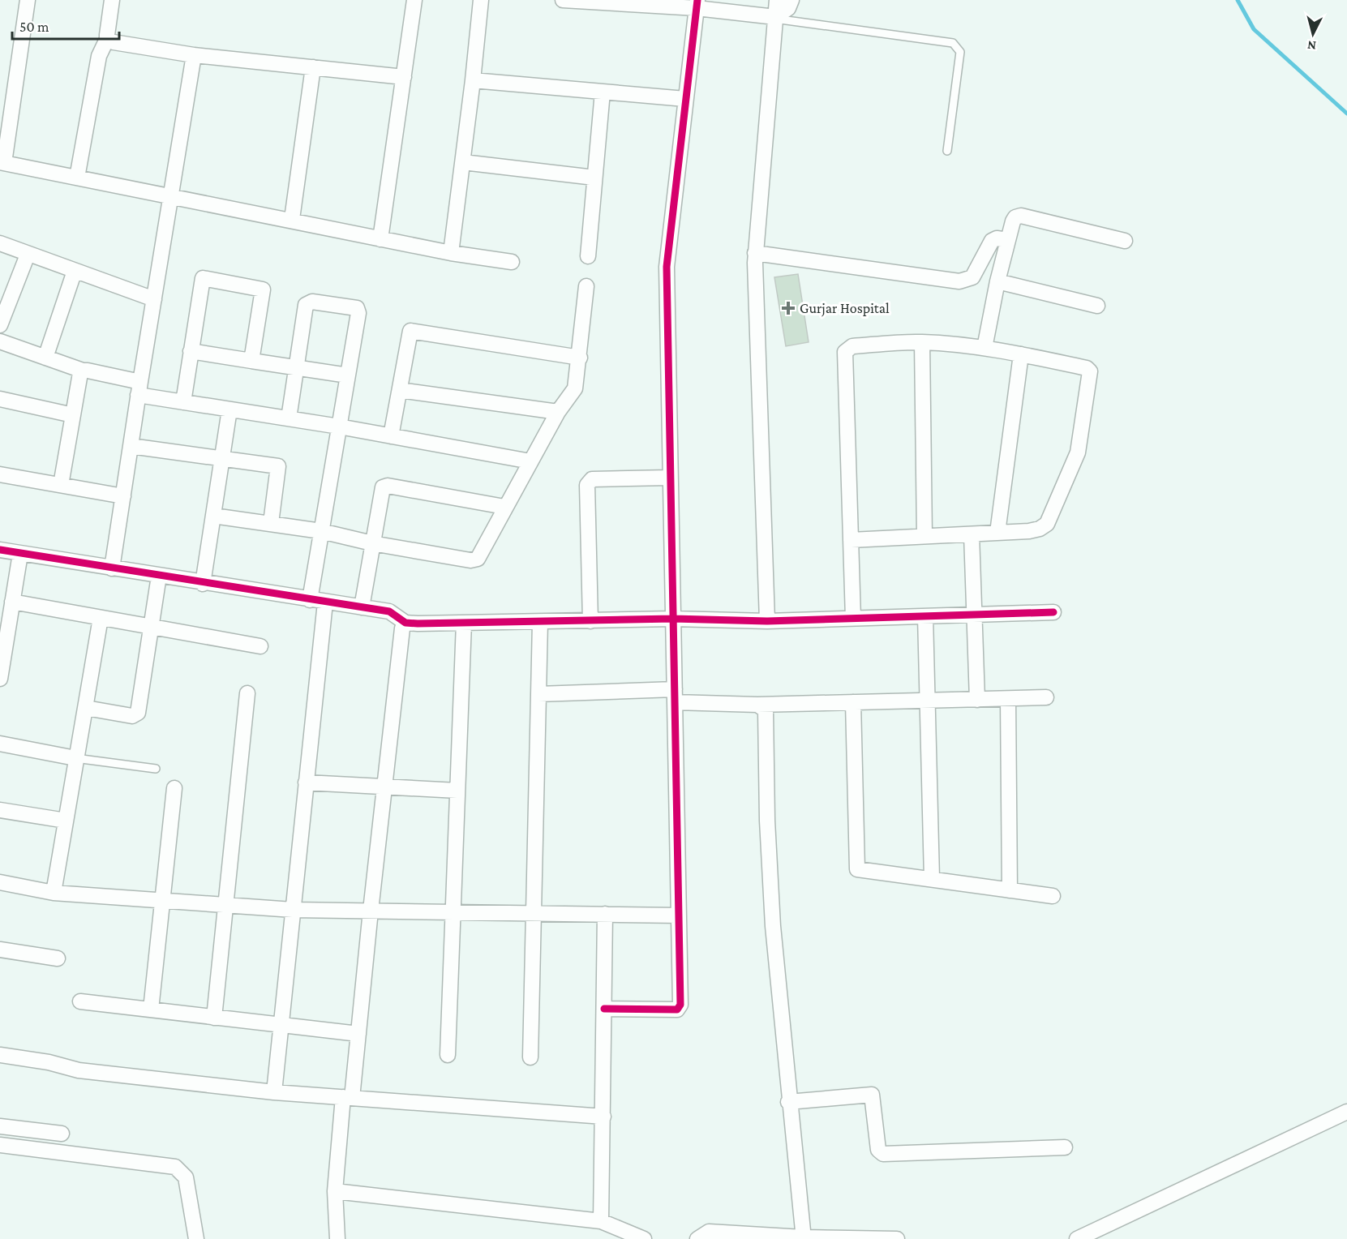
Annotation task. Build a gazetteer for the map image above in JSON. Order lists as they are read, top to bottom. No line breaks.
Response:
{"places":{"health":["Gurjar Hospital"]},"scale_bar":"50 m","north":"bottom"}
